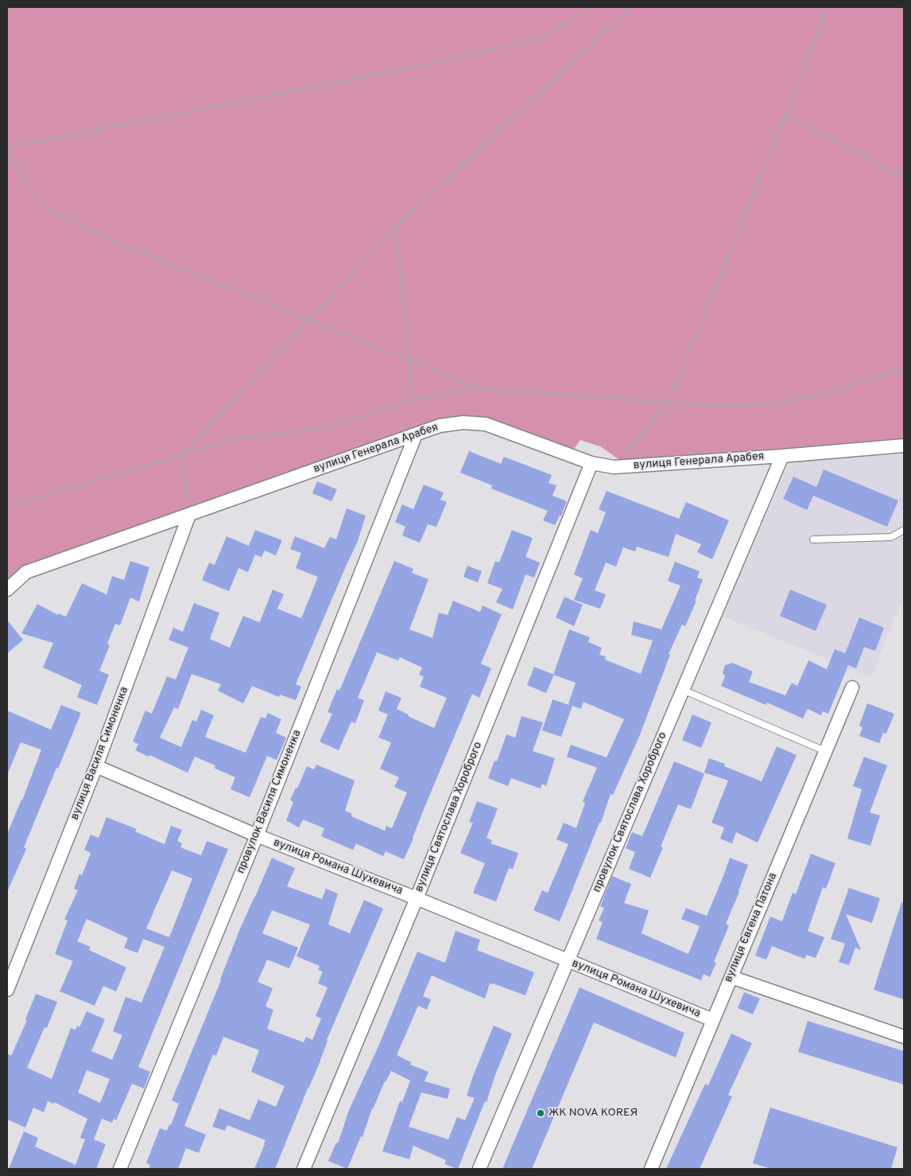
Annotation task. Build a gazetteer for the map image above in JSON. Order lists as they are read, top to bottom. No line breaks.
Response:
{"streets":{"street":["вулиця Генерала Арабея","вулиця Василя Симоненка","провулок Василя Симоненка","провулок Святослава Хороброго","вулиця Святослава Хороброго","вулиця Романа Шухевича","вулиця Євгена Патона"]},"crossings":[["вулиця Генерала Арабея","вулиця Василя Симоненка"],["вулиця Генерала Арабея","провулок Василя Симоненка"],["вулиця Генерала Арабея","провулок Святослава Хороброго"],["вулиця Генерала Арабея","вулиця Святослава Хороброго"],["вулиця Василя Симоненка","вулиця Романа Шухевича"],["провулок Василя Симоненка","вулиця Романа Шухевича"],["провулок Святослава Хороброго","вулиця Романа Шухевича"],["вулиця Святослава Хороброго","вулиця Романа Шухевича"],["вулиця Романа Шухевича","вулиця Євгена Патона"]],"places":["ЖК NOVA KOREЯ"]}
